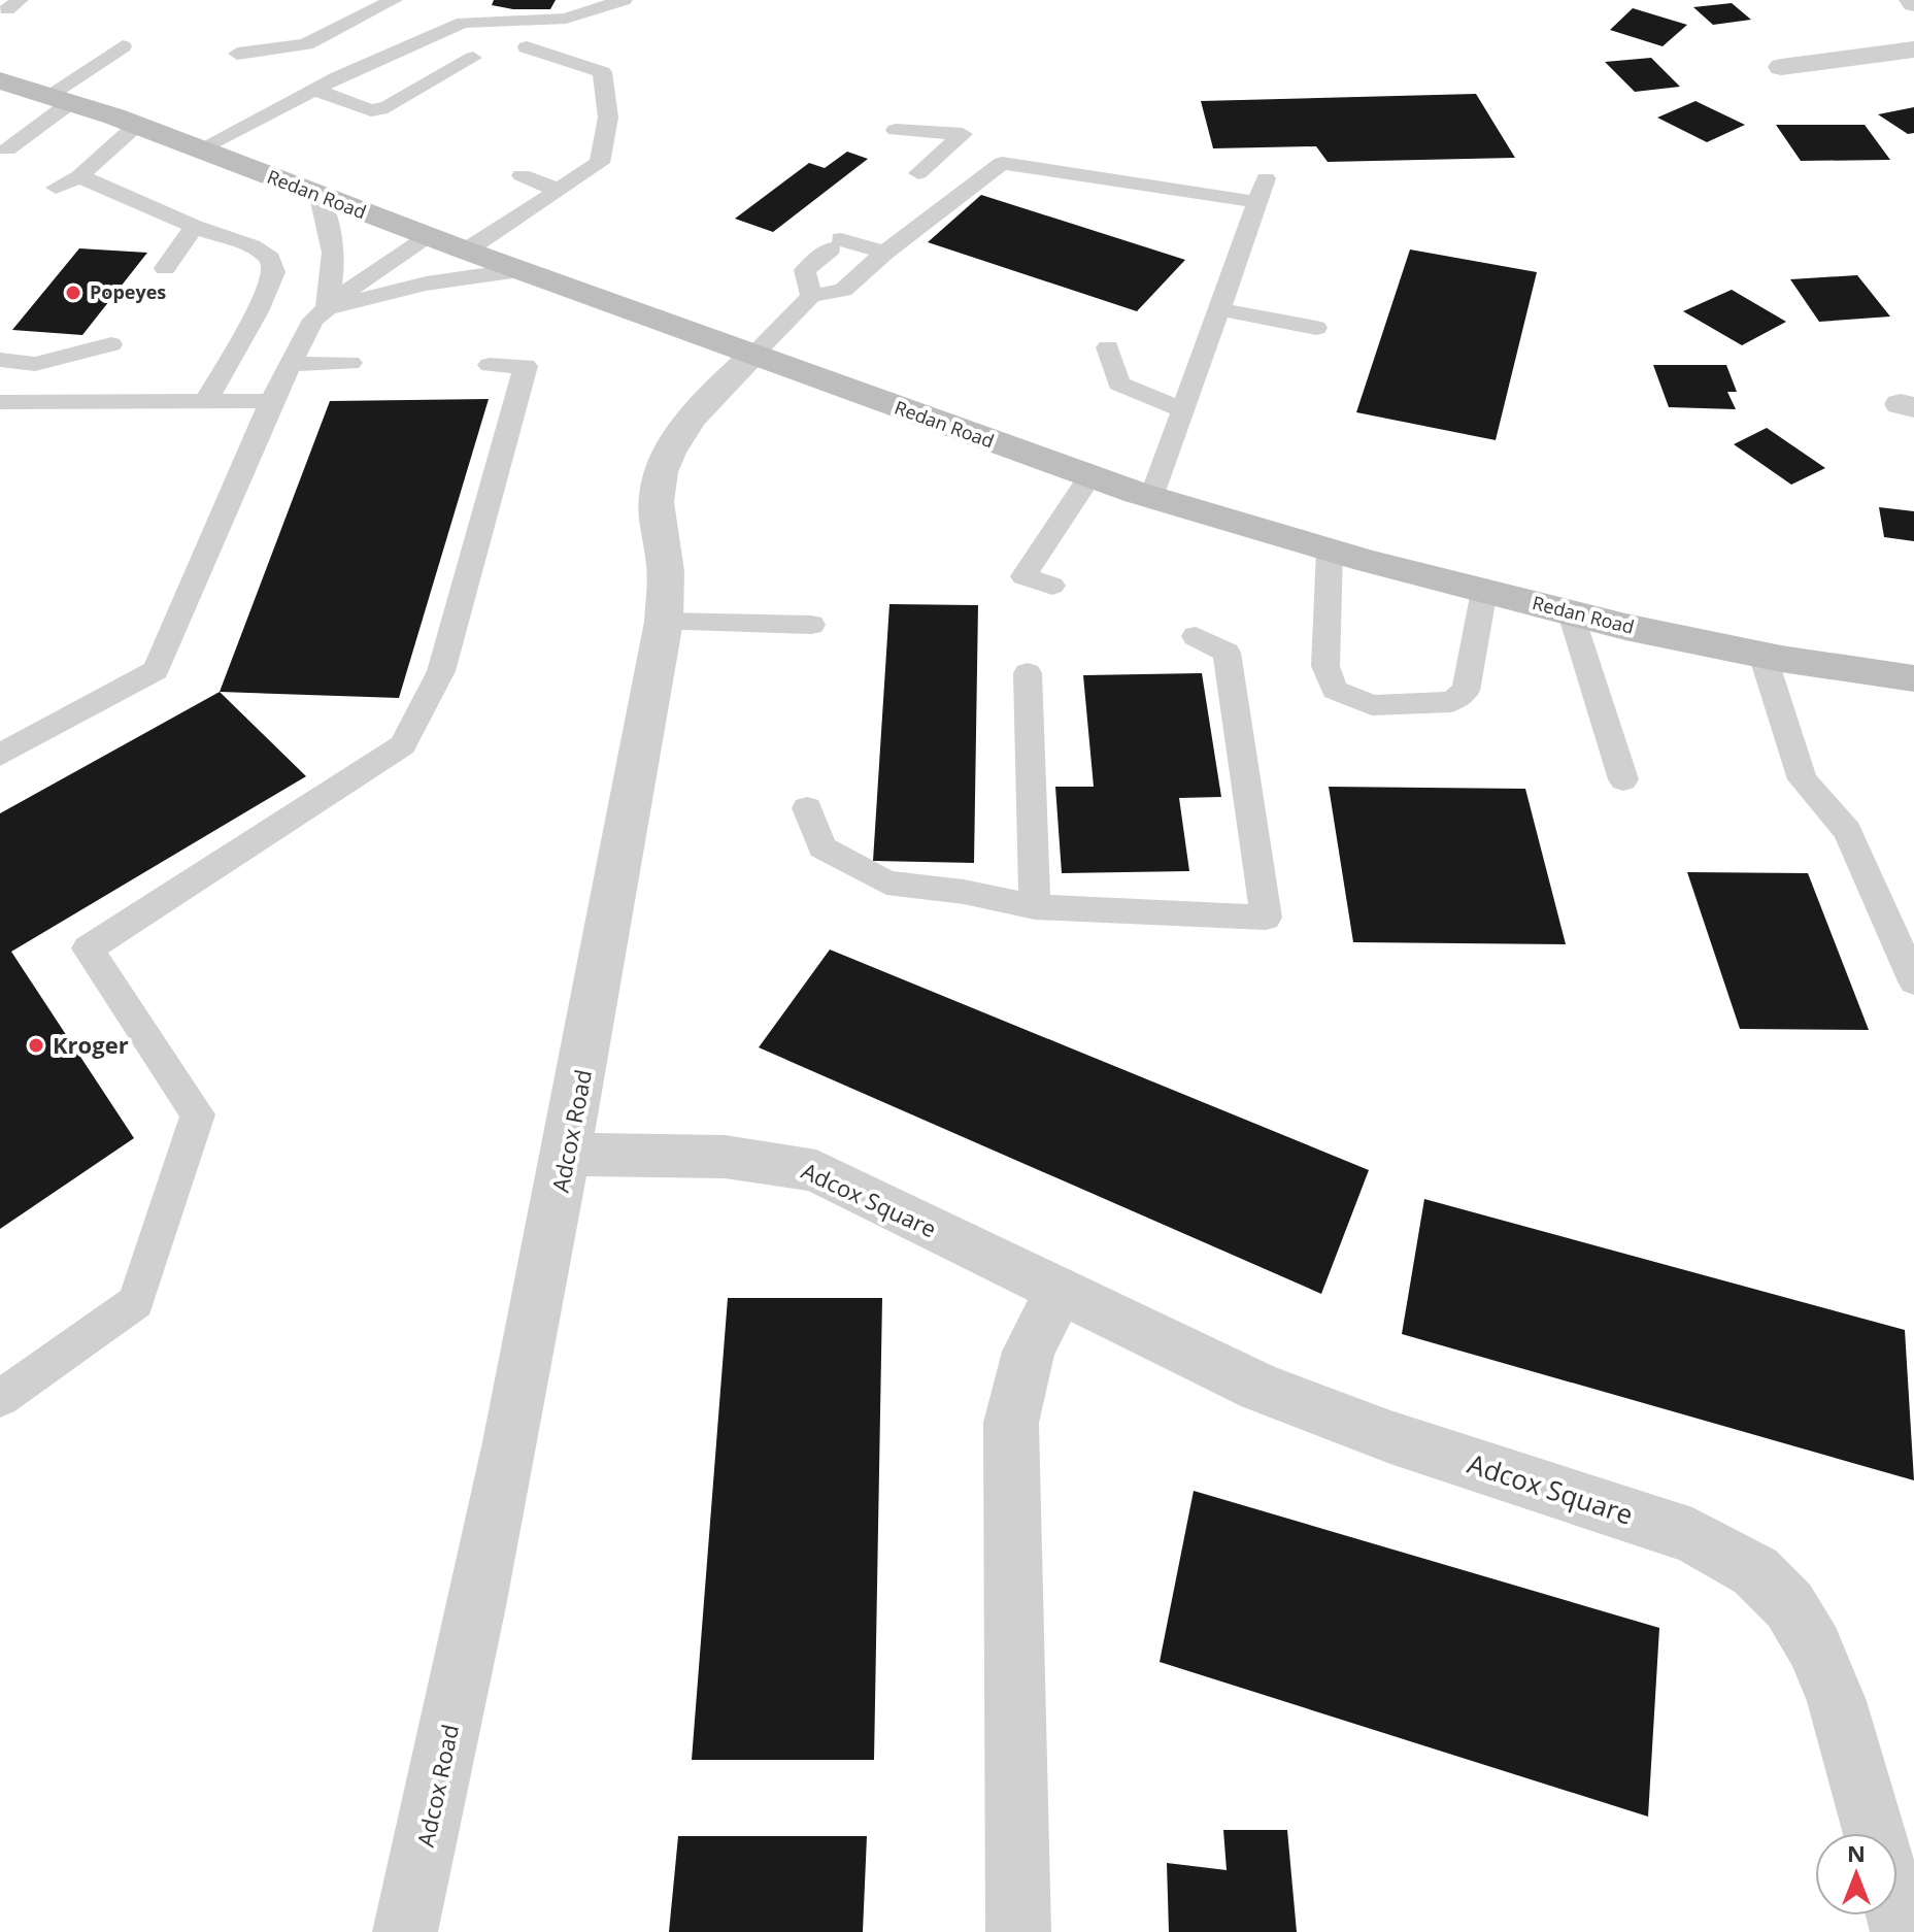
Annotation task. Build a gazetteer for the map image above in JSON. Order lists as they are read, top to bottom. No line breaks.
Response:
{"streets":{"main road":["Redan Road"],"street":["Adcox Road","Adcox Square"]},"crossings":[["Redan Road","Adcox Road"],["Adcox Road","Adcox Square"]],"places":["Popeyes","Kroger"],"north":"top"}
